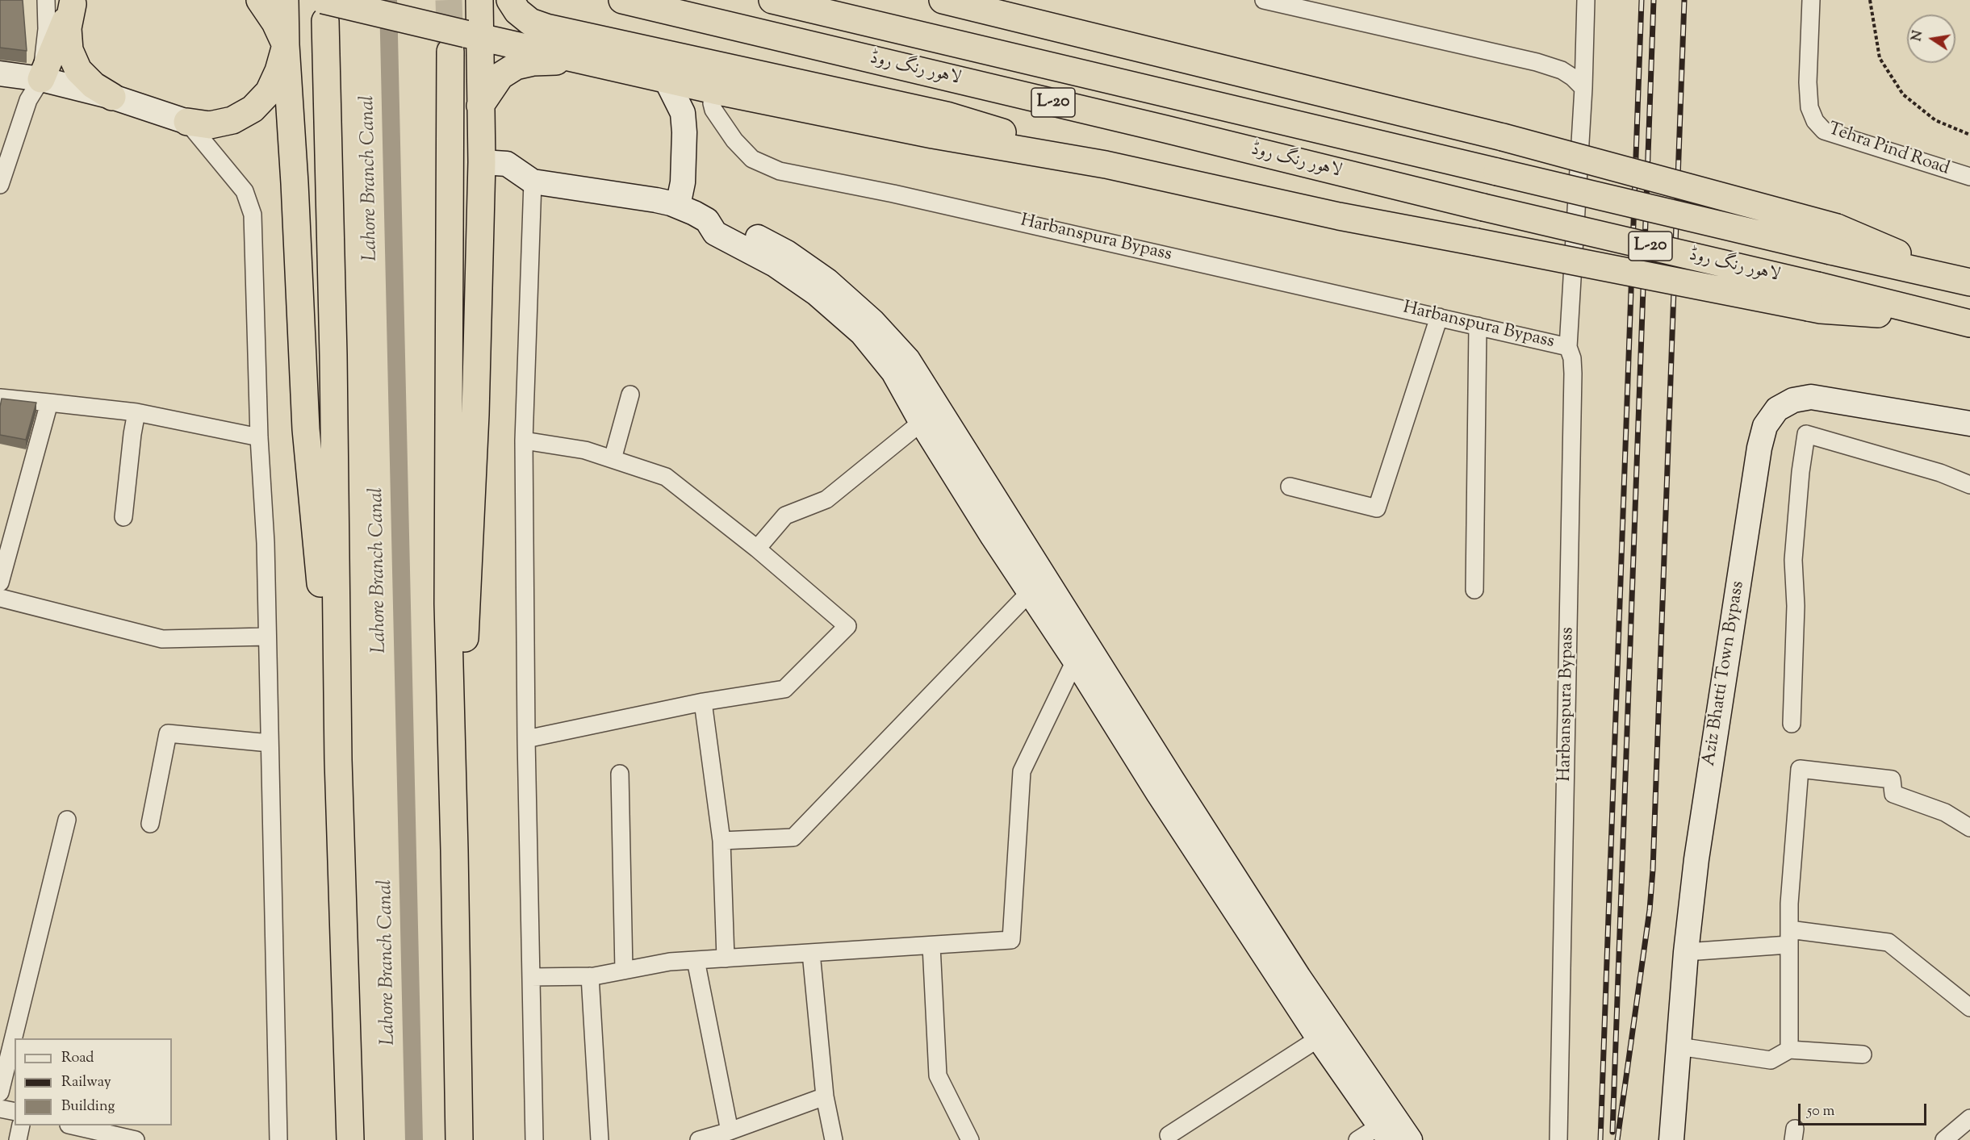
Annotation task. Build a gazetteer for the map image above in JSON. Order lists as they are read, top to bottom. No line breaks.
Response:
{"streets":{"highway":["لاہور رنگ روڈ","L-20"],"main road":["Aziz Bhatti Town Bypass"],"street":["Tehra Pind Road","Harbanspura Bypass"]},"water":["Lahore Branch Canal"],"legend":["Road","Railway","Building"],"scale_bar":"50 m","north":"left"}
